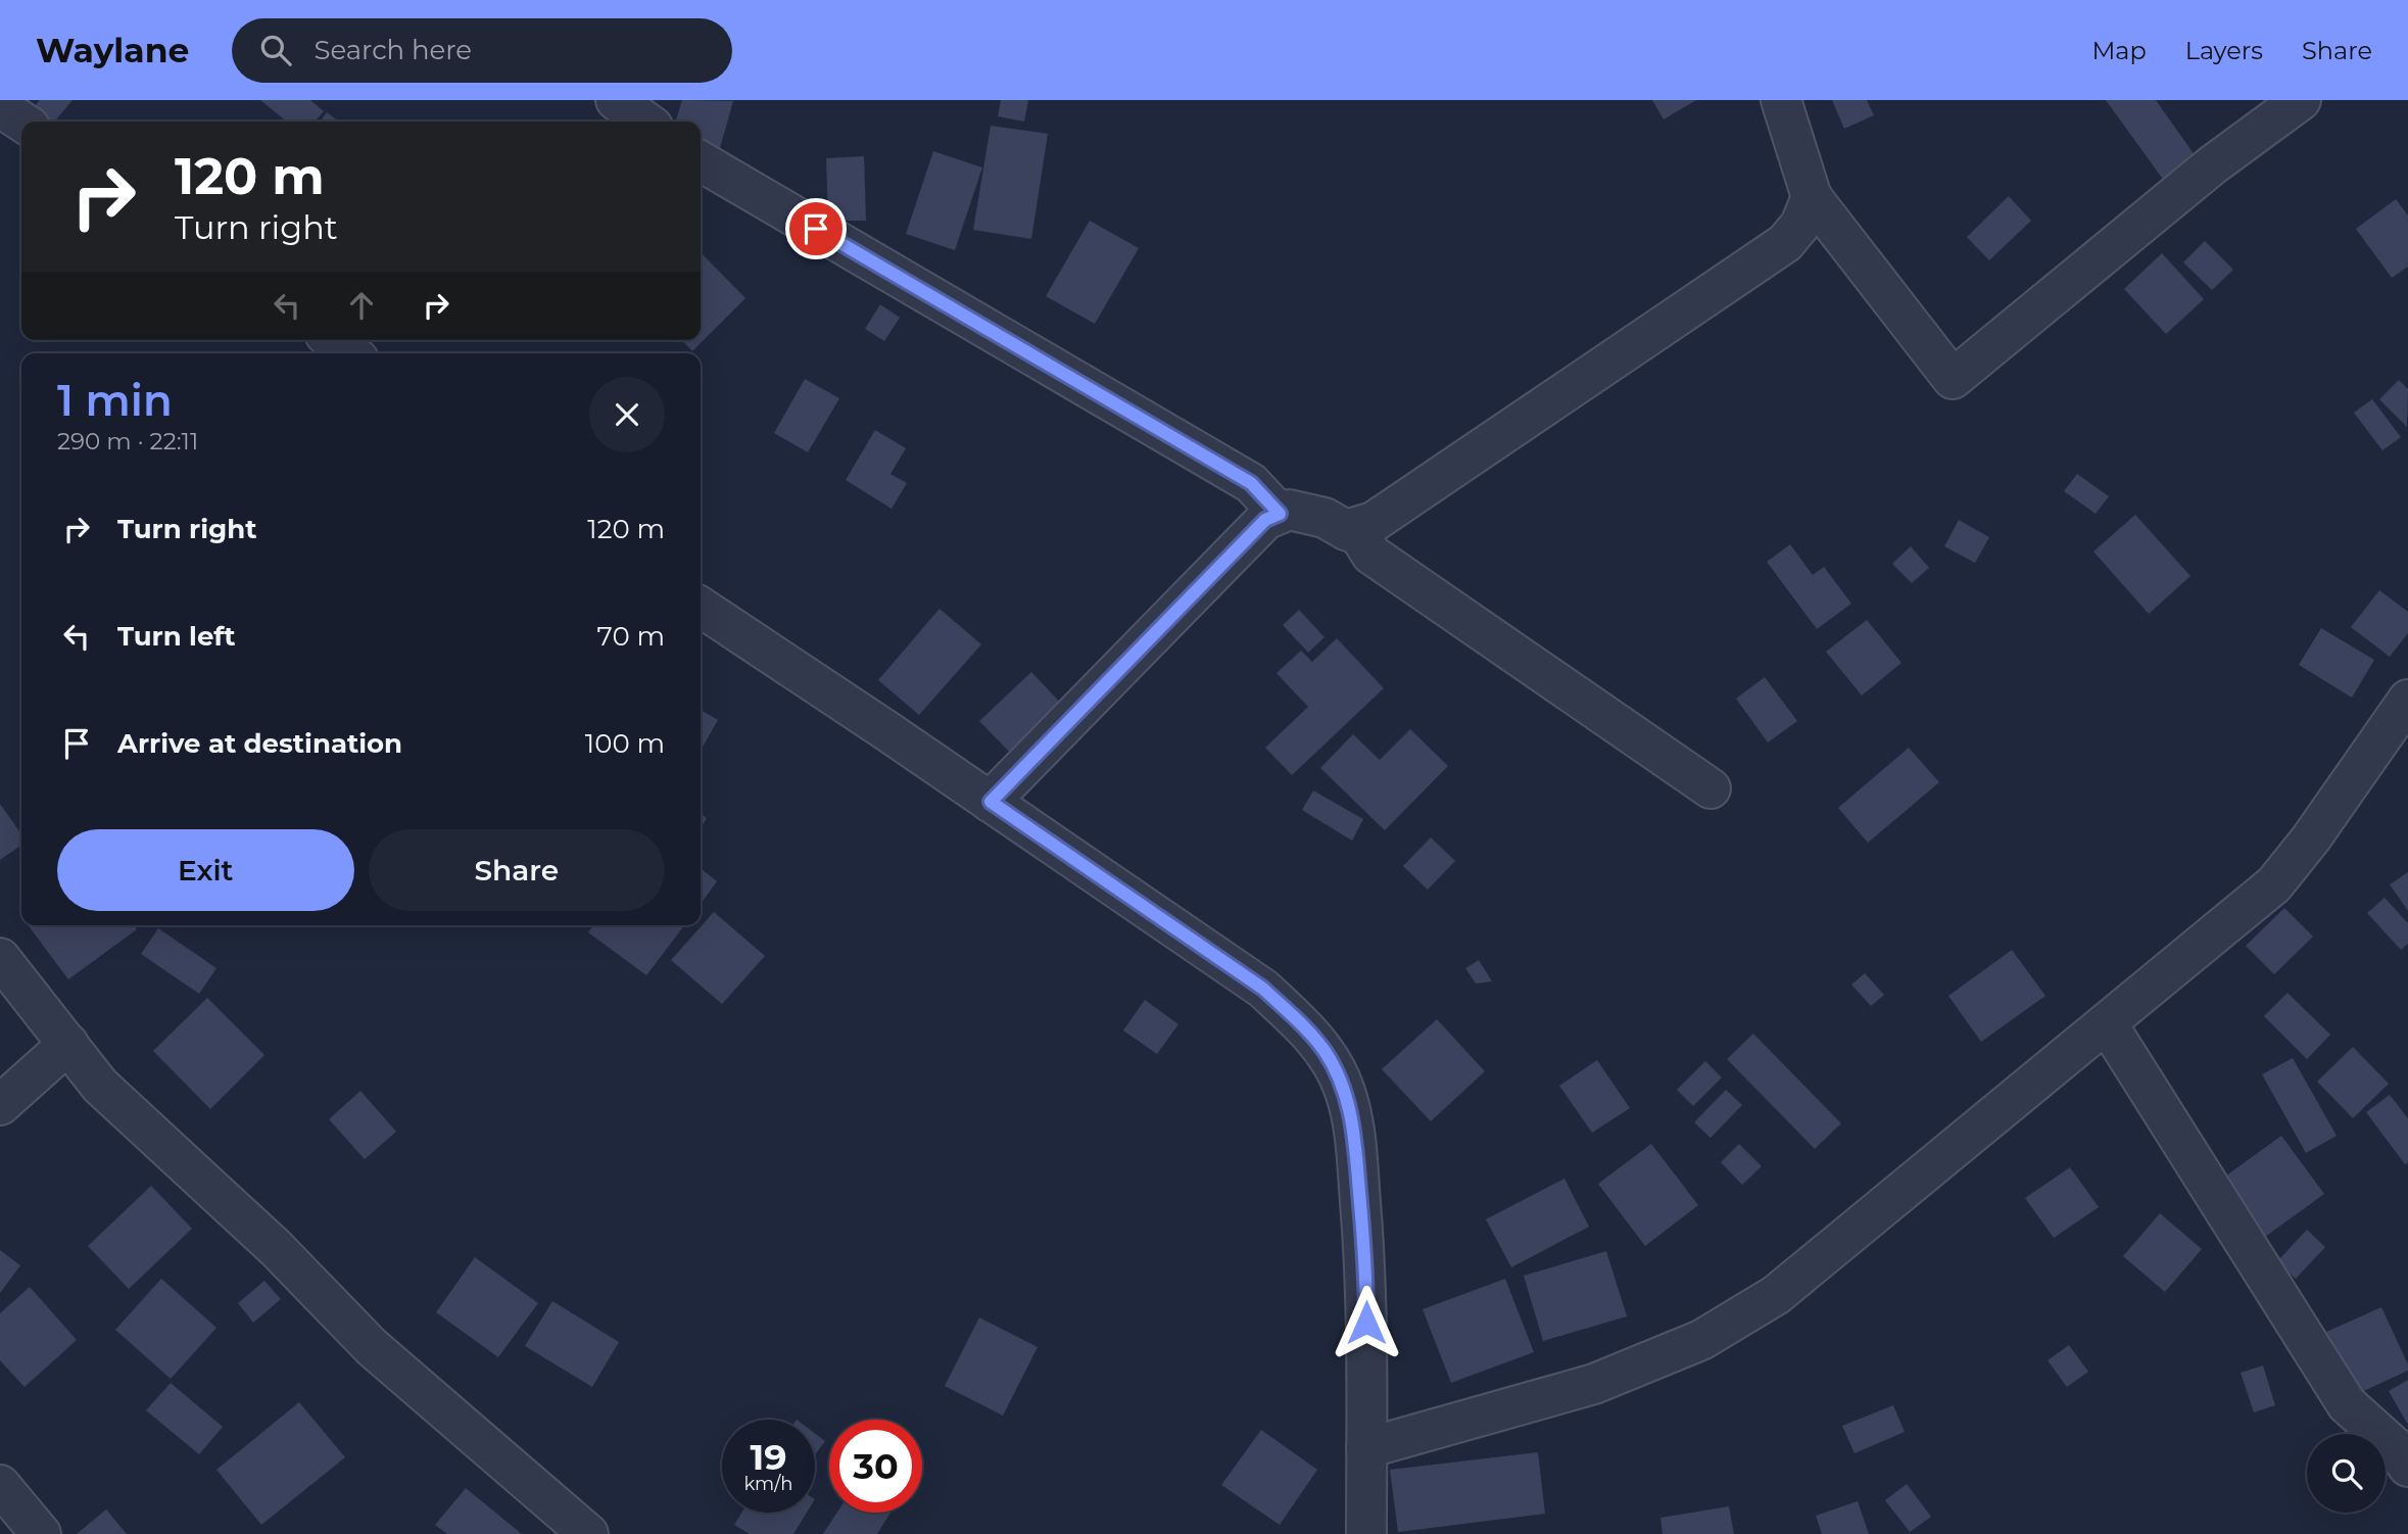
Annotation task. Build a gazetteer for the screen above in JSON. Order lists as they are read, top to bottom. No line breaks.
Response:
{"page":{"header":"Waylane","search":"Search here","nav":["Map","Layers","Share"],"turn":["120 m","Turn right"],"heading":["1 min","290 m · 22:11"],"list":[{"name":"Turn right","value":"120 m"},{"name":"Turn left","value":"70 m"},{"name":"Arrive at destination","value":"100 m"}],"buttons":["Exit","Share"],"speed":"19 km/h","limit":"30"}}
